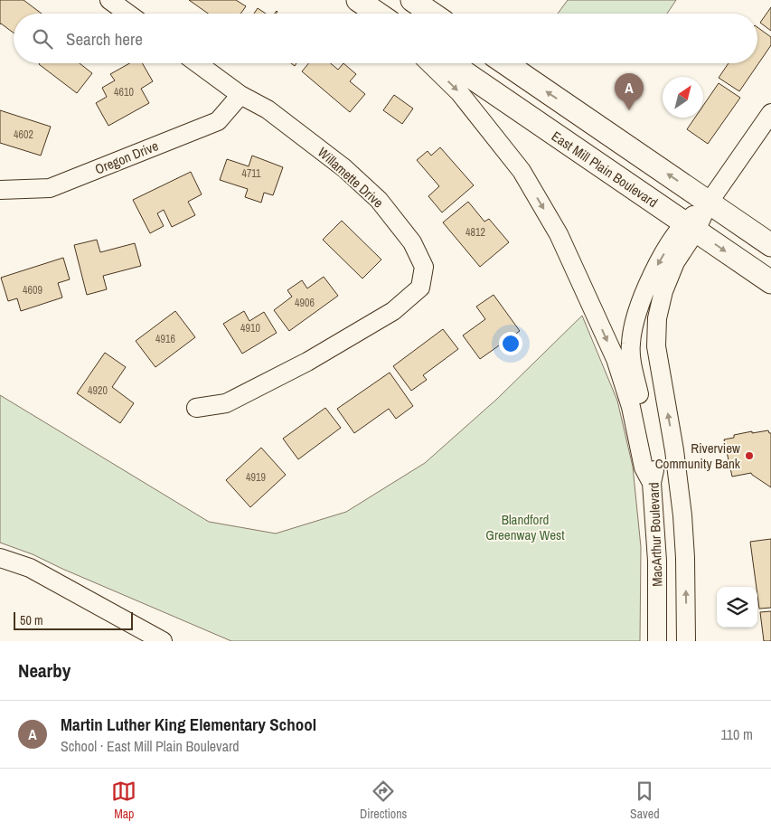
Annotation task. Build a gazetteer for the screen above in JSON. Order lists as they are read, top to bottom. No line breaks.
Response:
{"streets":{"main road":["East Mill Plain Boulevard"],"street":["Oregon Drive","Willamette Drive","MacArthur Boulevard"]},"crossings":[["Oregon Drive","Willamette Drive"],["East Mill Plain Boulevard","MacArthur Boulevard"]],"parks":["Blandford Greenway West"],"places":["Riverview Community Bank"],"house_numbers":["4610","4602","4711","4812","4609","4906","4910","4916","4920","4919"],"scale_bar":"50 m","north":"top right","page":{"search":"Search here","pins":"A","scale":"50 m","heading":"Nearby","list":[{"mark":"A","name":"Martin Luther King Elementary School","note":"School · East Mill Plain Boulevard","value":"110 m"}],"nav":["Map","Directions","Saved"]}}
